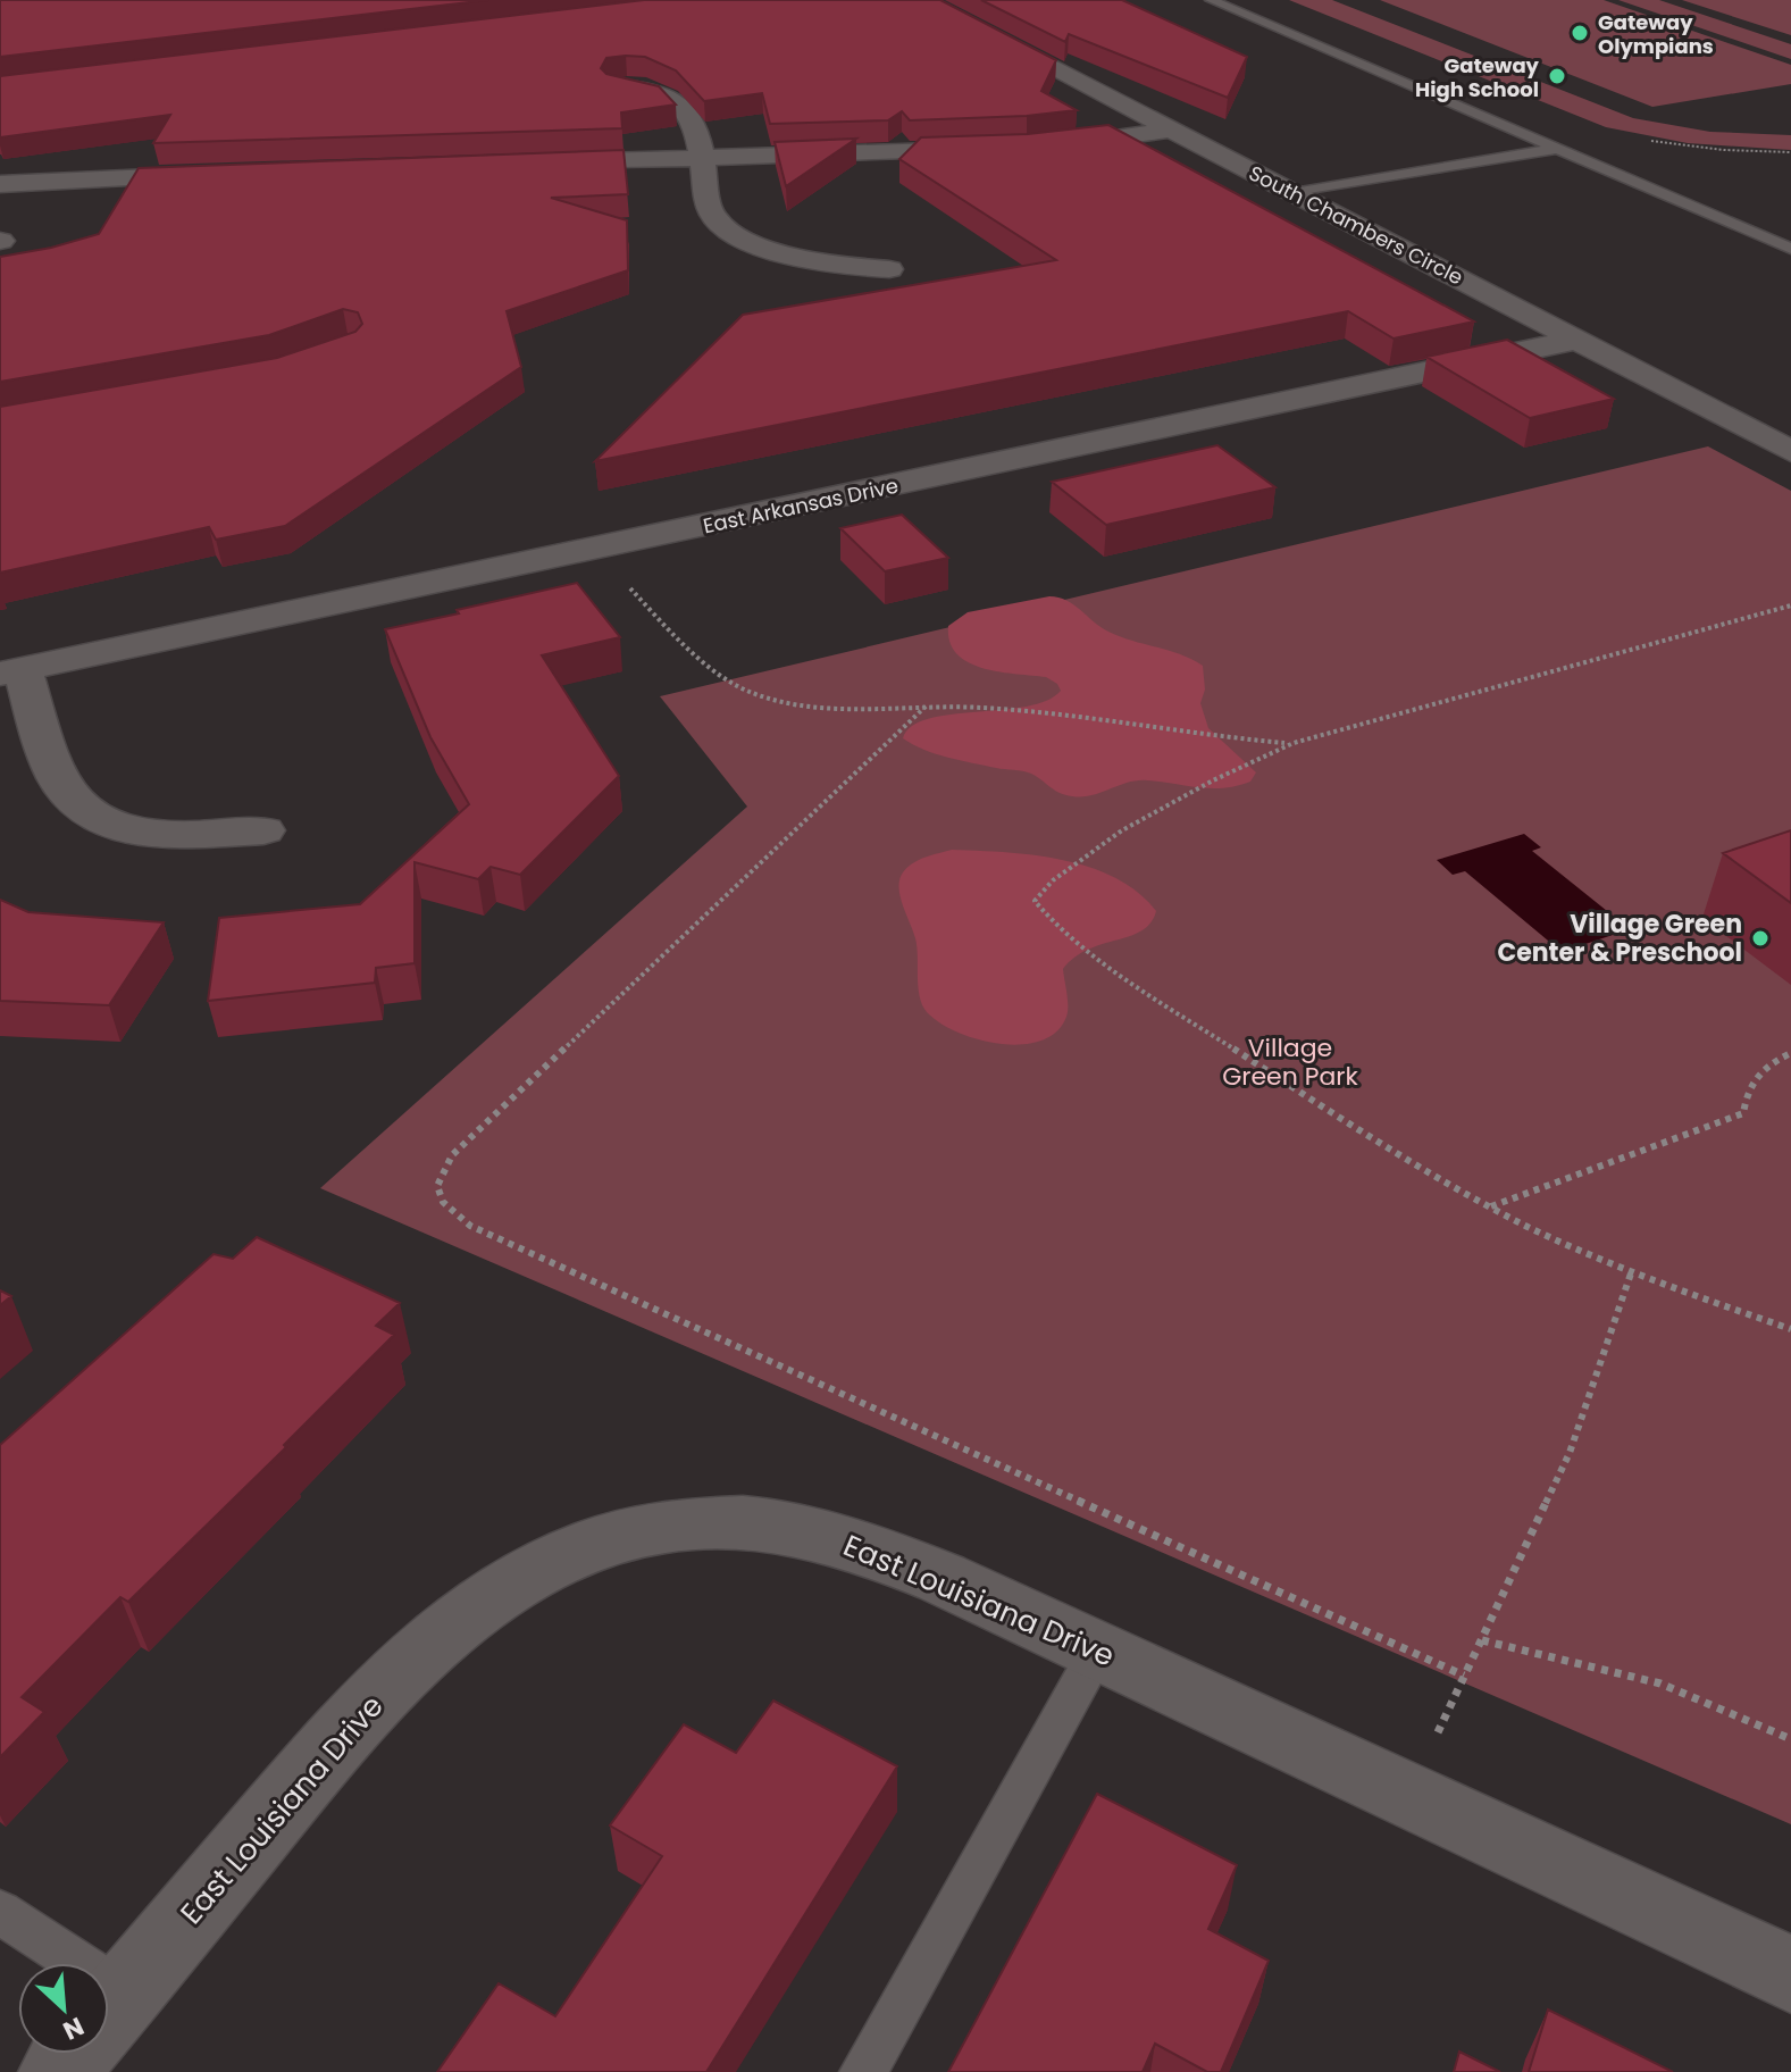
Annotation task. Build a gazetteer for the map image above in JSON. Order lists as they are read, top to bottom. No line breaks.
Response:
{"streets":{"street":["South Chambers Circle","East Arkansas Drive","East Louisiana Drive"]},"crossings":[["South Chambers Circle","East Arkansas Drive"]],"parks":["Village Green Park"],"places":["Gateway Olympians","Gateway High School","Village Green Center & Preschool"],"north":"bottom right"}
